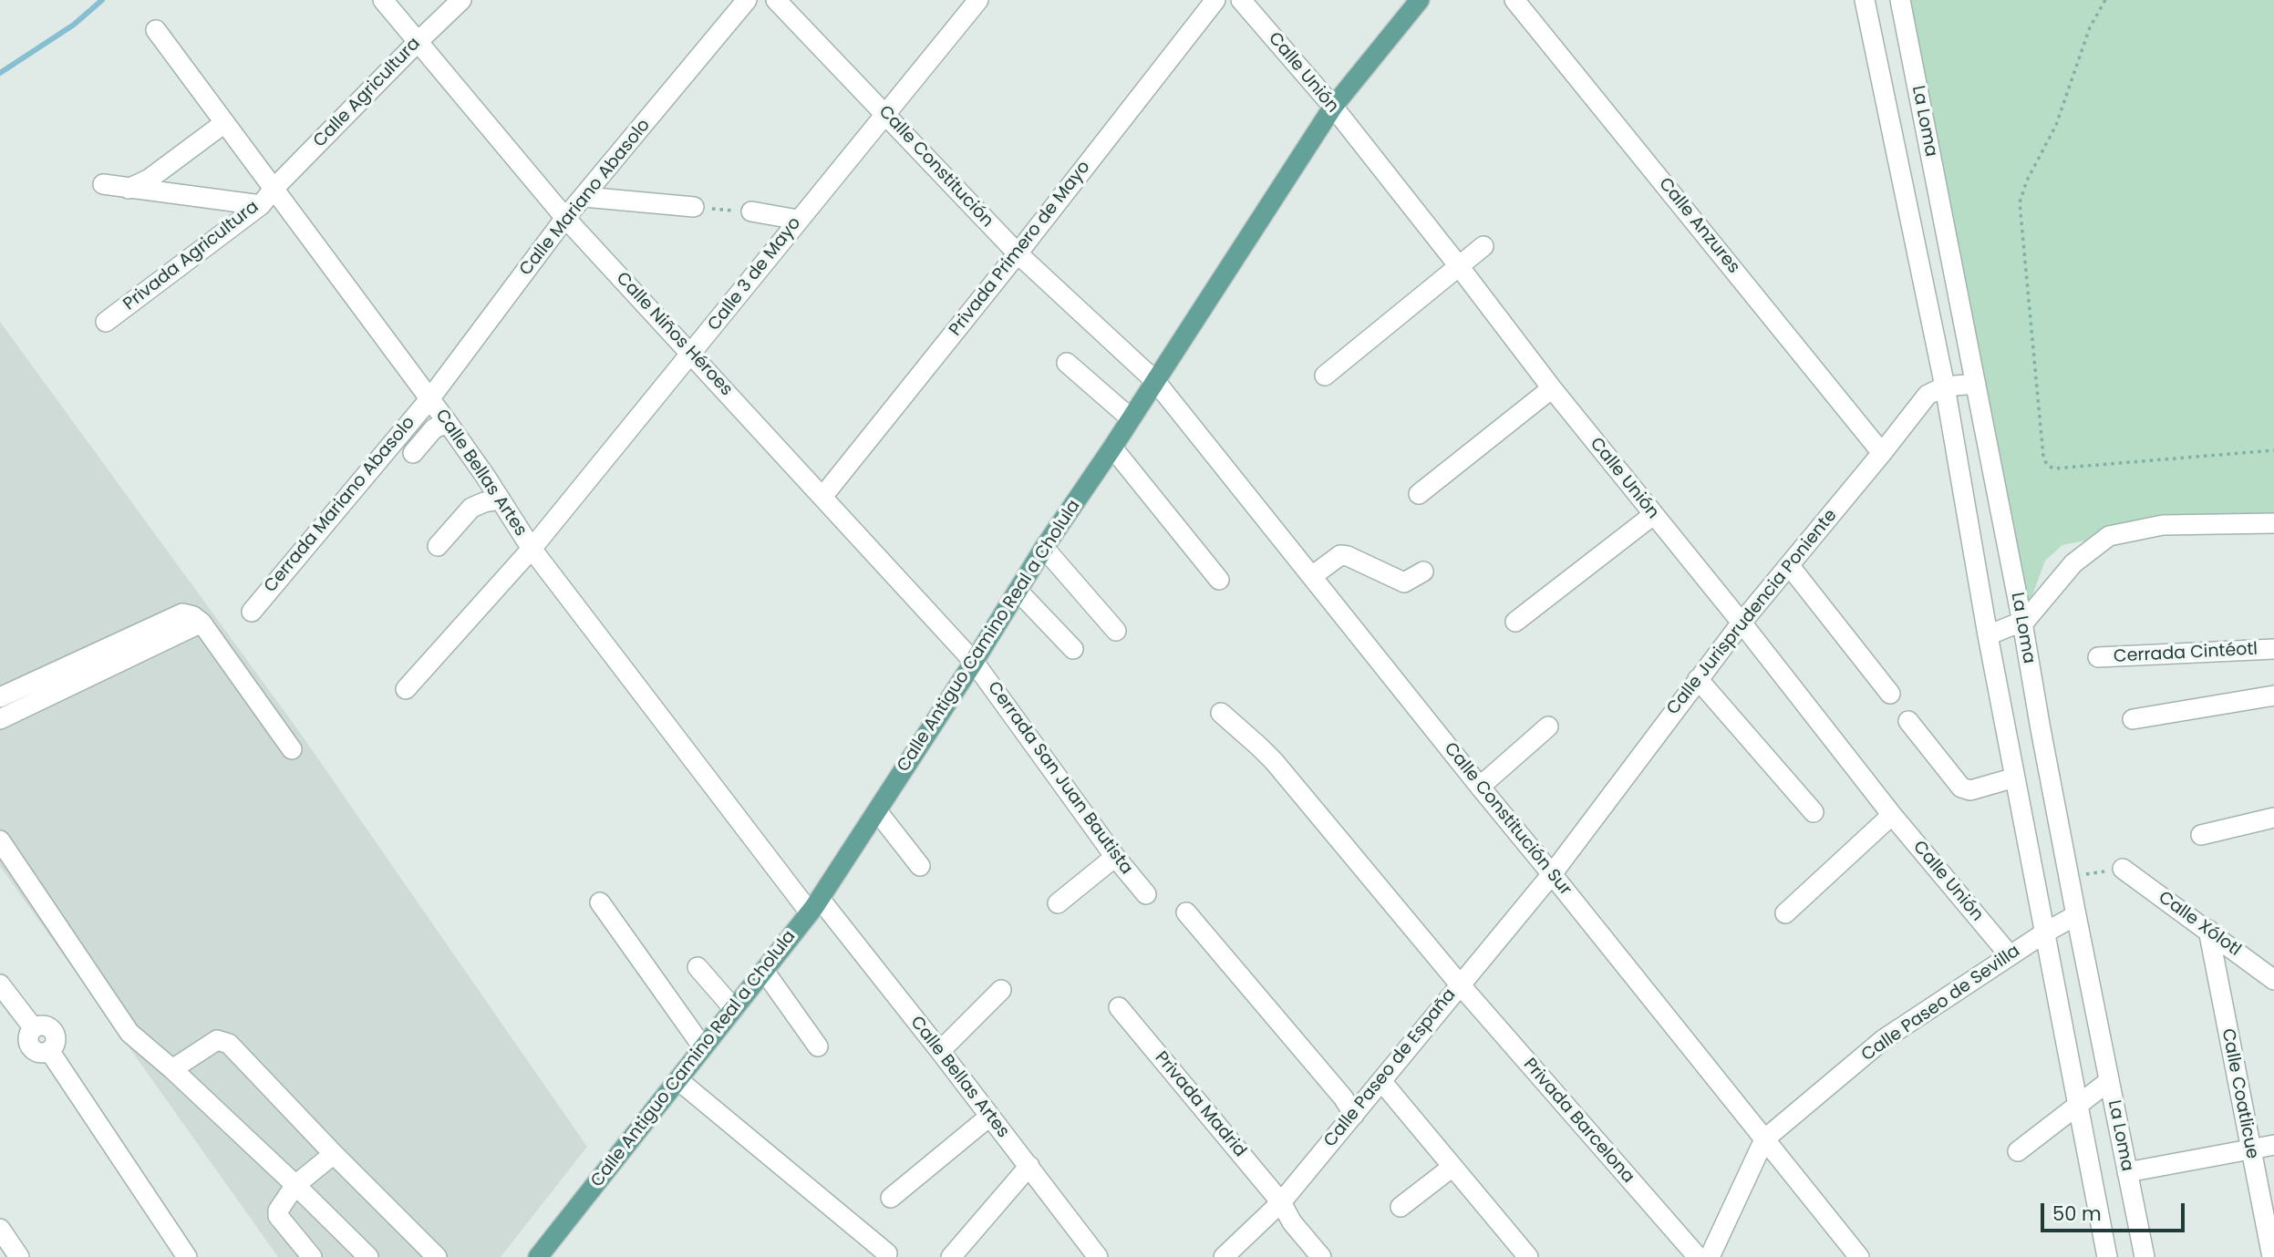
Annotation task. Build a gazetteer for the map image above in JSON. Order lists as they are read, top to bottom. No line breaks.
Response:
{"streets":{"main road":["Calle Antiguo Camino Real a Cholula"],"street":["Calle Unión","Calle Agricultura","La Loma","Calle Constitución","Calle Mariano Abasolo","Calle Anzures","Privada Primero de Mayo","Privada Agricultura","Calle 3 de Mayo","Calle Niños Héroes","Calle Bellas Artes","Cerrada Mariano Abasolo","Calle Jurisprudencia Poniente","Cerrada Cintéotl","Cerrada San Juan Bautista","Calle Constitución Sur","Calle Xólotl","Calle Paseo de Sevilla","Calle Paseo de España","Calle Coatlicue","Privada Madrid","Privada Barcelona"]},"crossings":[["Calle Unión","Calle Jurisprudencia Poniente"],["Calle Unión","Calle Antiguo Camino Real a Cholula"],["Calle Unión","Calle Paseo de Sevilla"],["Calle Agricultura","Privada Agricultura"],["Calle Agricultura","Calle Niños Héroes"],["Calle Agricultura","Calle Bellas Artes"],["La Loma","Calle Paseo de Sevilla"],["Calle Constitución","Privada Primero de Mayo"],["Calle Constitución","Calle 3 de Mayo"],["Calle Constitución","Calle Antiguo Camino Real a Cholula"],["Calle Constitución","Calle Constitución Sur"],["Calle Mariano Abasolo","Calle Niños Héroes"],["Calle Mariano Abasolo","Calle Bellas Artes"],["Calle Mariano Abasolo","Cerrada Mariano Abasolo"],["Calle Anzures","Calle Jurisprudencia Poniente"],["Privada Primero de Mayo","Calle Niños Héroes"],["Privada Agricultura","Calle Bellas Artes"],["Calle 3 de Mayo","Calle Niños Héroes"],["Calle 3 de Mayo","Calle Bellas Artes"],["Calle Niños Héroes","Calle Antiguo Camino Real a Cholula"],["Calle Niños Héroes","Cerrada San Juan Bautista"],["Calle Bellas Artes","Cerrada Mariano Abasolo"],["Calle Bellas Artes","Calle Antiguo Camino Real a Cholula"],["Calle Jurisprudencia Poniente","Calle Constitución Sur"],["Calle Jurisprudencia Poniente","Calle Paseo de España"],["Calle Antiguo Camino Real a Cholula","Cerrada San Juan Bautista"],["Calle Antiguo Camino Real a Cholula","Calle Constitución Sur"],["Calle Constitución Sur","Calle Paseo de Sevilla"],["Calle Constitución Sur","Calle Paseo de España"],["Calle Xólotl","Calle Coatlicue"],["Calle Paseo de España","Privada Madrid"],["Calle Paseo de España","Privada Barcelona"]],"scale_bar":"50 m"}
